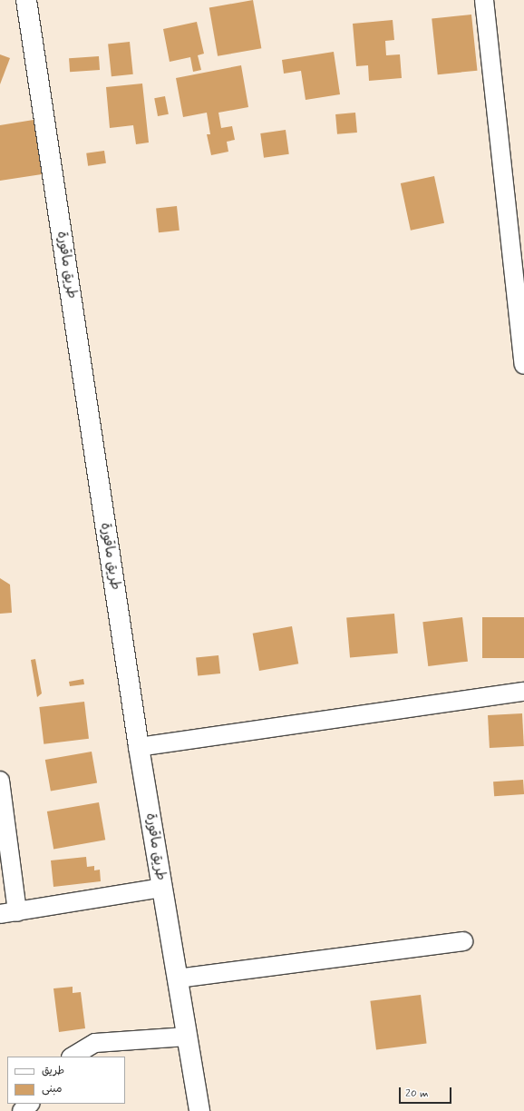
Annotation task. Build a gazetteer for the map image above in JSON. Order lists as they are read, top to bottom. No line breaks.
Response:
{"streets":{"street":["طريق ماقورة"]},"legend":["طريق","مبنى"],"scale_bar":"20 m"}
